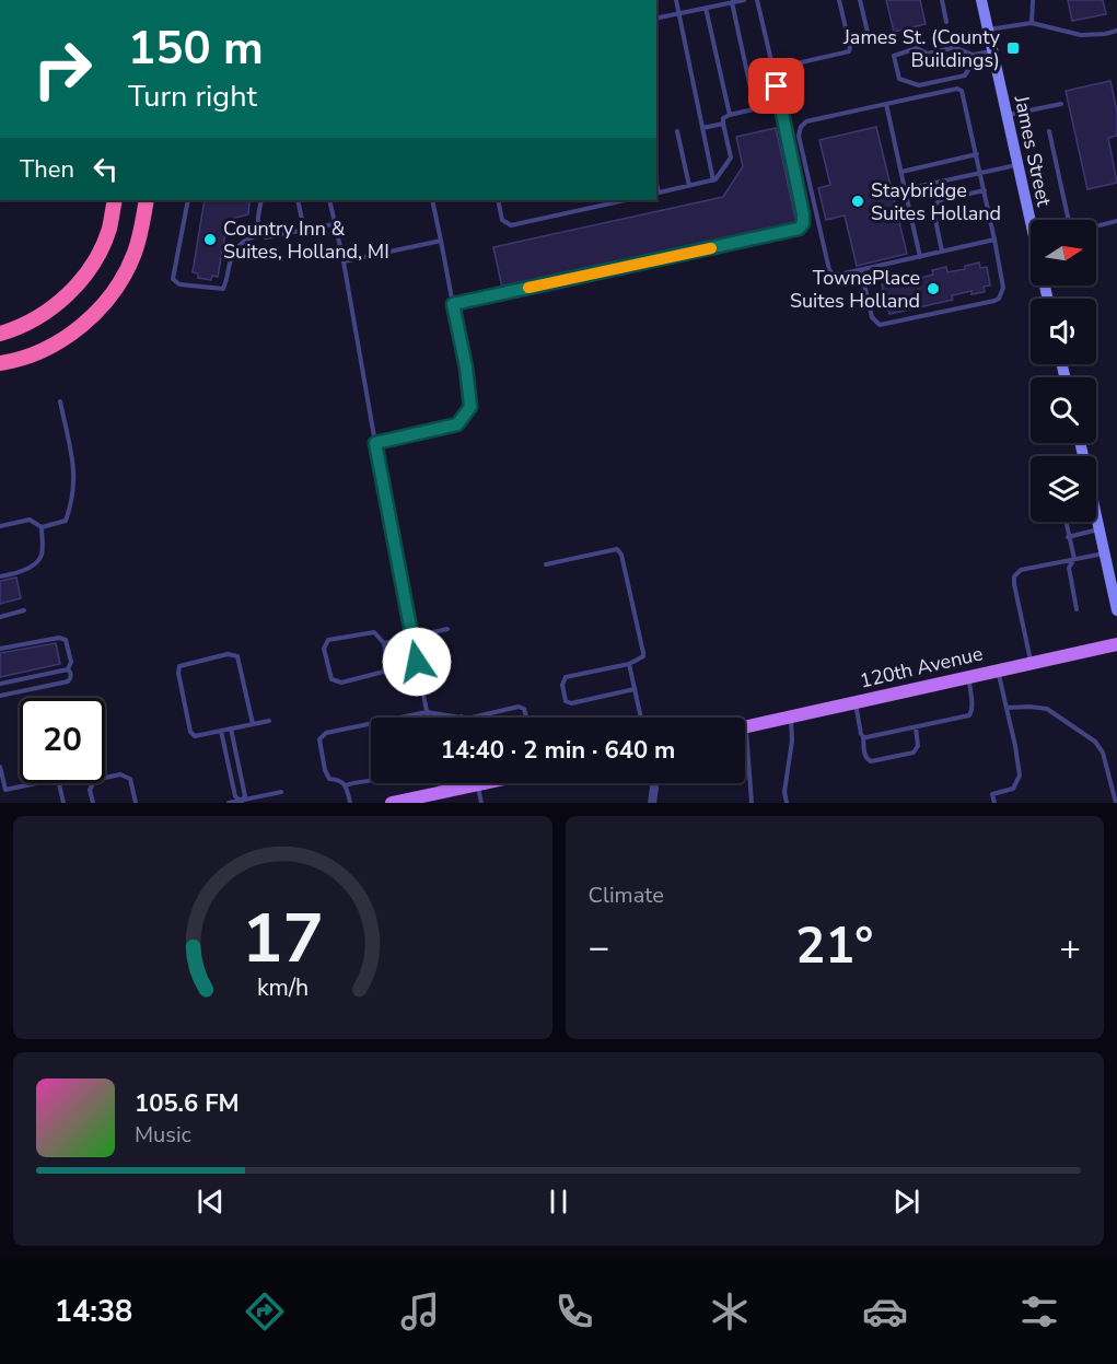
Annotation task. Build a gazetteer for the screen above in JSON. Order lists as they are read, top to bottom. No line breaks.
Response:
{"streets":{"main road":["120th Avenue"],"street":["James Street"]},"places":{"transit":["James St. (County Buildings)"],"other":["Staybridge Suites Holland","Country Inn & Suites, Holland, MI","TownePlace Suites Holland"]},"north":"right","page":{"turn":["150 m","Turn right"],"then":"Then","limit":"20","trip":"14:40 · 2 min · 640 m","tile":"Climate","heat":["−","21°","+"],"song":["105.6 FM","Music"],"tabs":"14:38","gauge":["17","km/h"]}}
